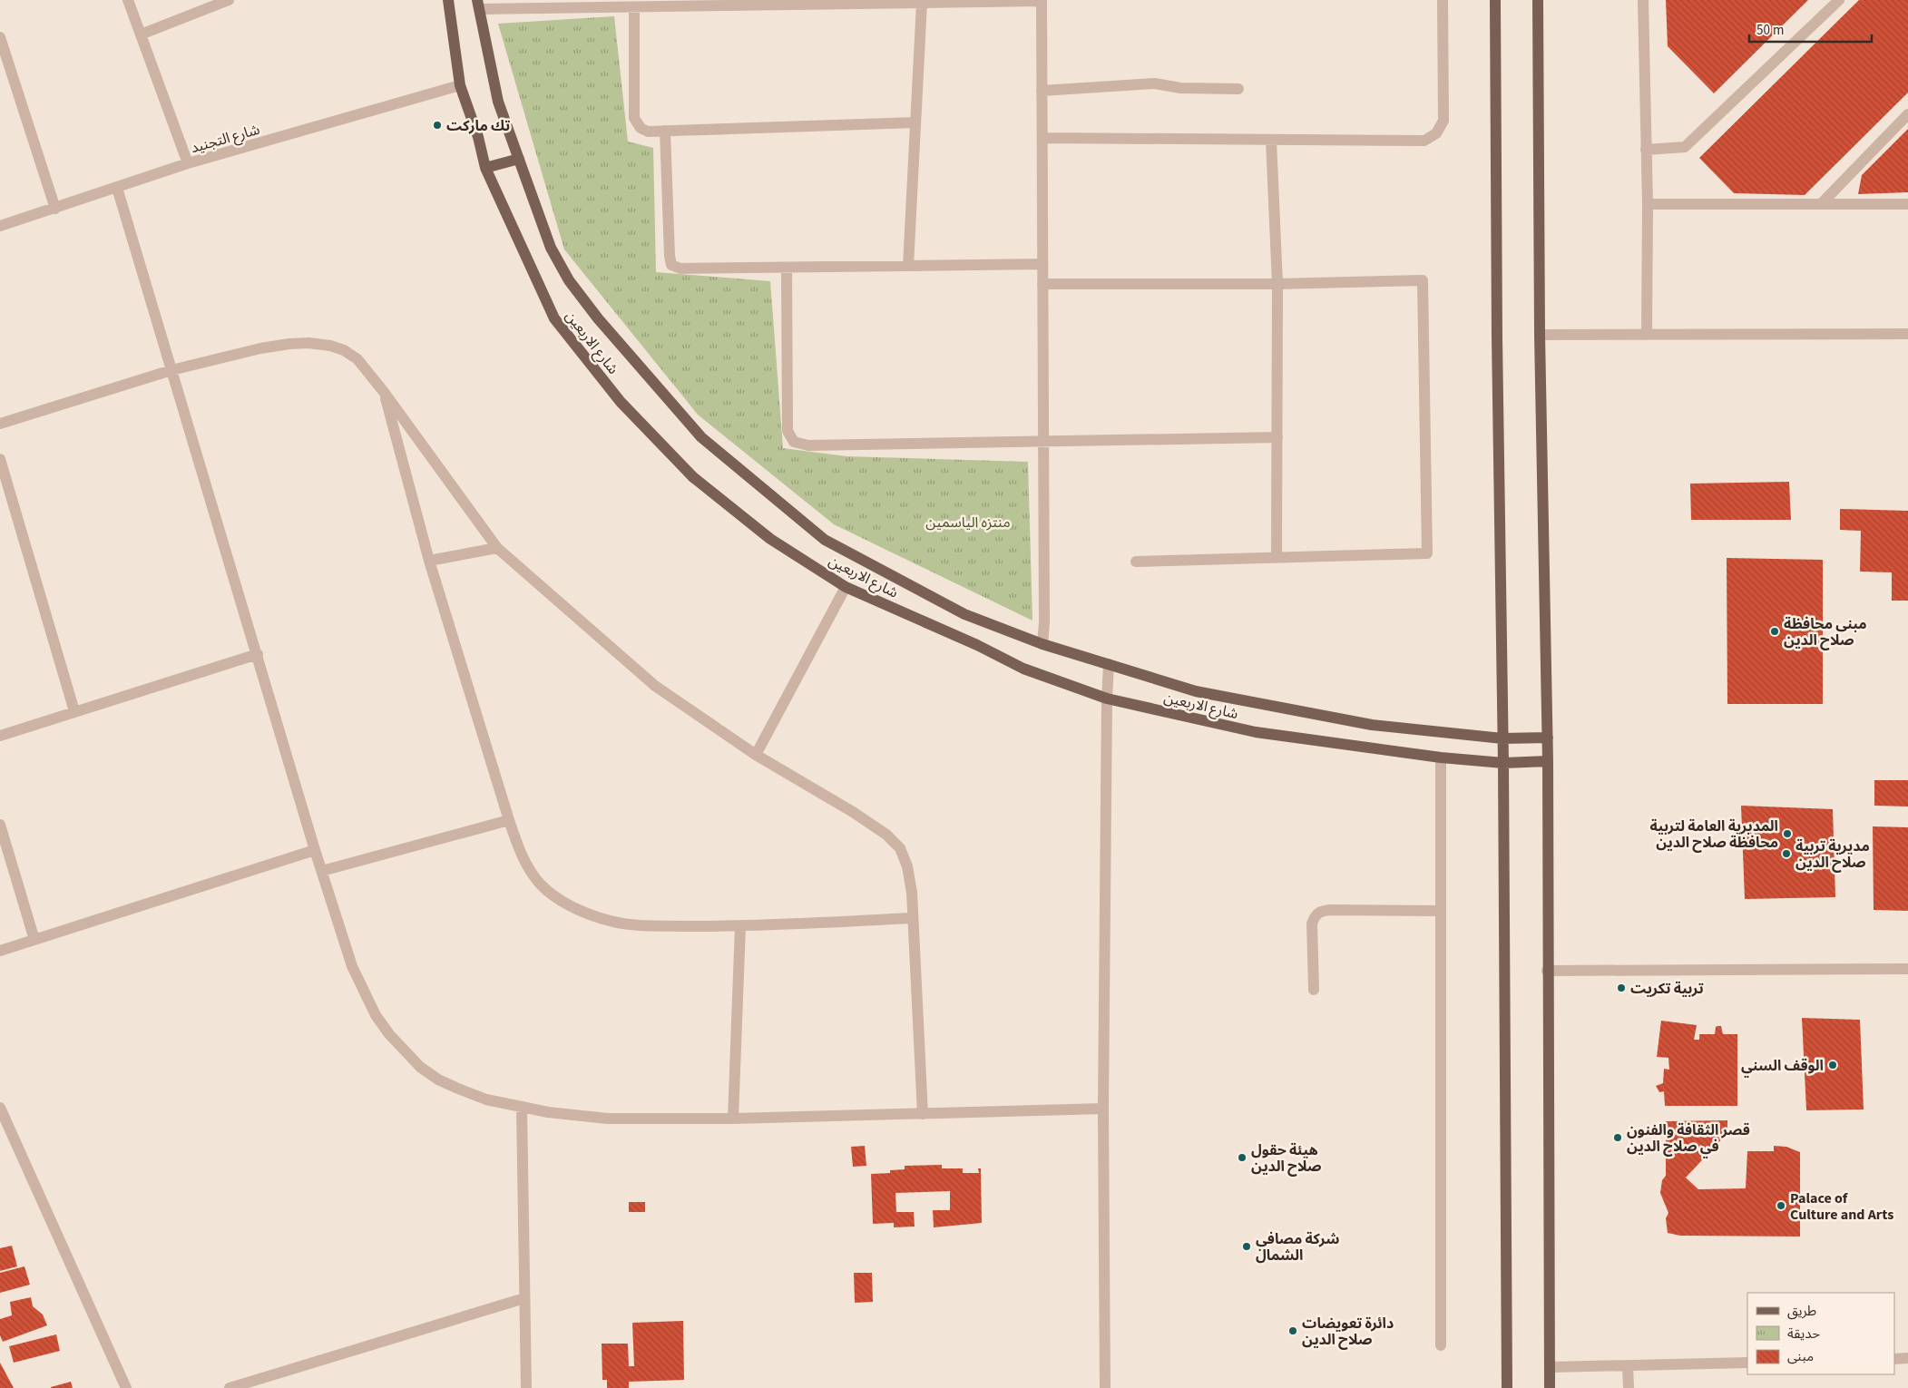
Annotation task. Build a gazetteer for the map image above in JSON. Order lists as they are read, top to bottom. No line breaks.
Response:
{"streets":{"main road":["شارع الاربعين"],"street":["شارع التجنيد"]},"crossings":[["شارع التجنيد","شارع الاربعين"]],"parks":["منتزه الياسمين"],"places":["تك ماركت","مبنى محافظة صلاح الدين","المديرية العامة لتربية محافظة صلاح الدين","مديرية تربية صلاح الدين","تربية تكريت","الوقف السني","قصر الثقافة والفنون في صلاح الدين","هيئة حقول صلاح الدين","Palace of Culture and Arts","شركة مصافي الشمال","دائرة تعويضات صلاح الدين"],"legend":["طريق","حديقة","مبنى"],"scale_bar":"50 m"}
